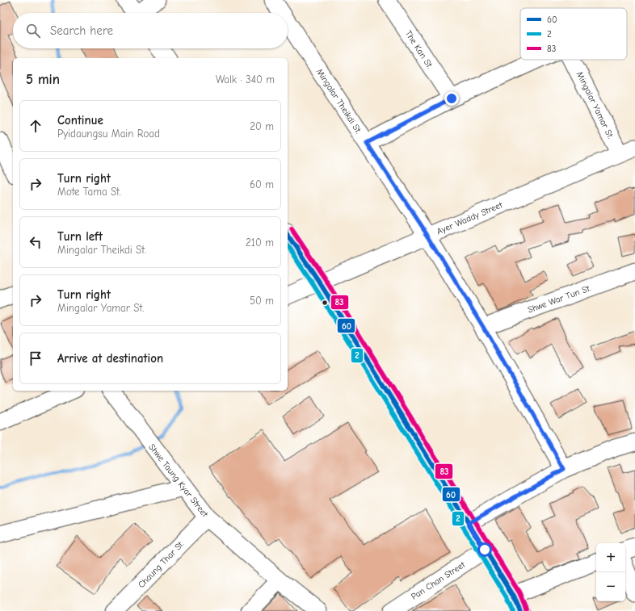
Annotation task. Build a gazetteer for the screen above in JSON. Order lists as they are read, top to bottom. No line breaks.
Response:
{"streets":{"street":["The Kan St.","Mingalar Theikdi St.","Mingalar Yamar St.","Ayer Waddy Street","Shwe War Tun St.","Shwe Taung Kyar Street","Chaung Thar St.","Pan Chan Street"]},"crossings":[["The Kan St.","Mingalar Yamar St."],["Mingalar Theikdi St.","Mingalar Yamar St."],["Mingalar Theikdi St.","Ayer Waddy Street"],["Mingalar Theikdi St.","Shwe War Tun St."],["Mingalar Yamar St.","Ayer Waddy Street"],["Shwe Taung Kyar Street","Chaung Thar St."]],"lines":["transit line 83","transit line 60","transit line 2"],"legend":["60","2","83"],"page":{"search":"Search here","heading":["5 min","Walk · 340 m"],"list":[["Continue","Pyidaungsu Main Road","20 m"],["Turn right","Mote Tama St.","60 m"],["Turn left","Mingalar Theikdi St.","210 m"],["Turn right","Mingalar Yamar St.","50 m"],"Arrive at destination"],"map_buttons":["+","−"]}}
